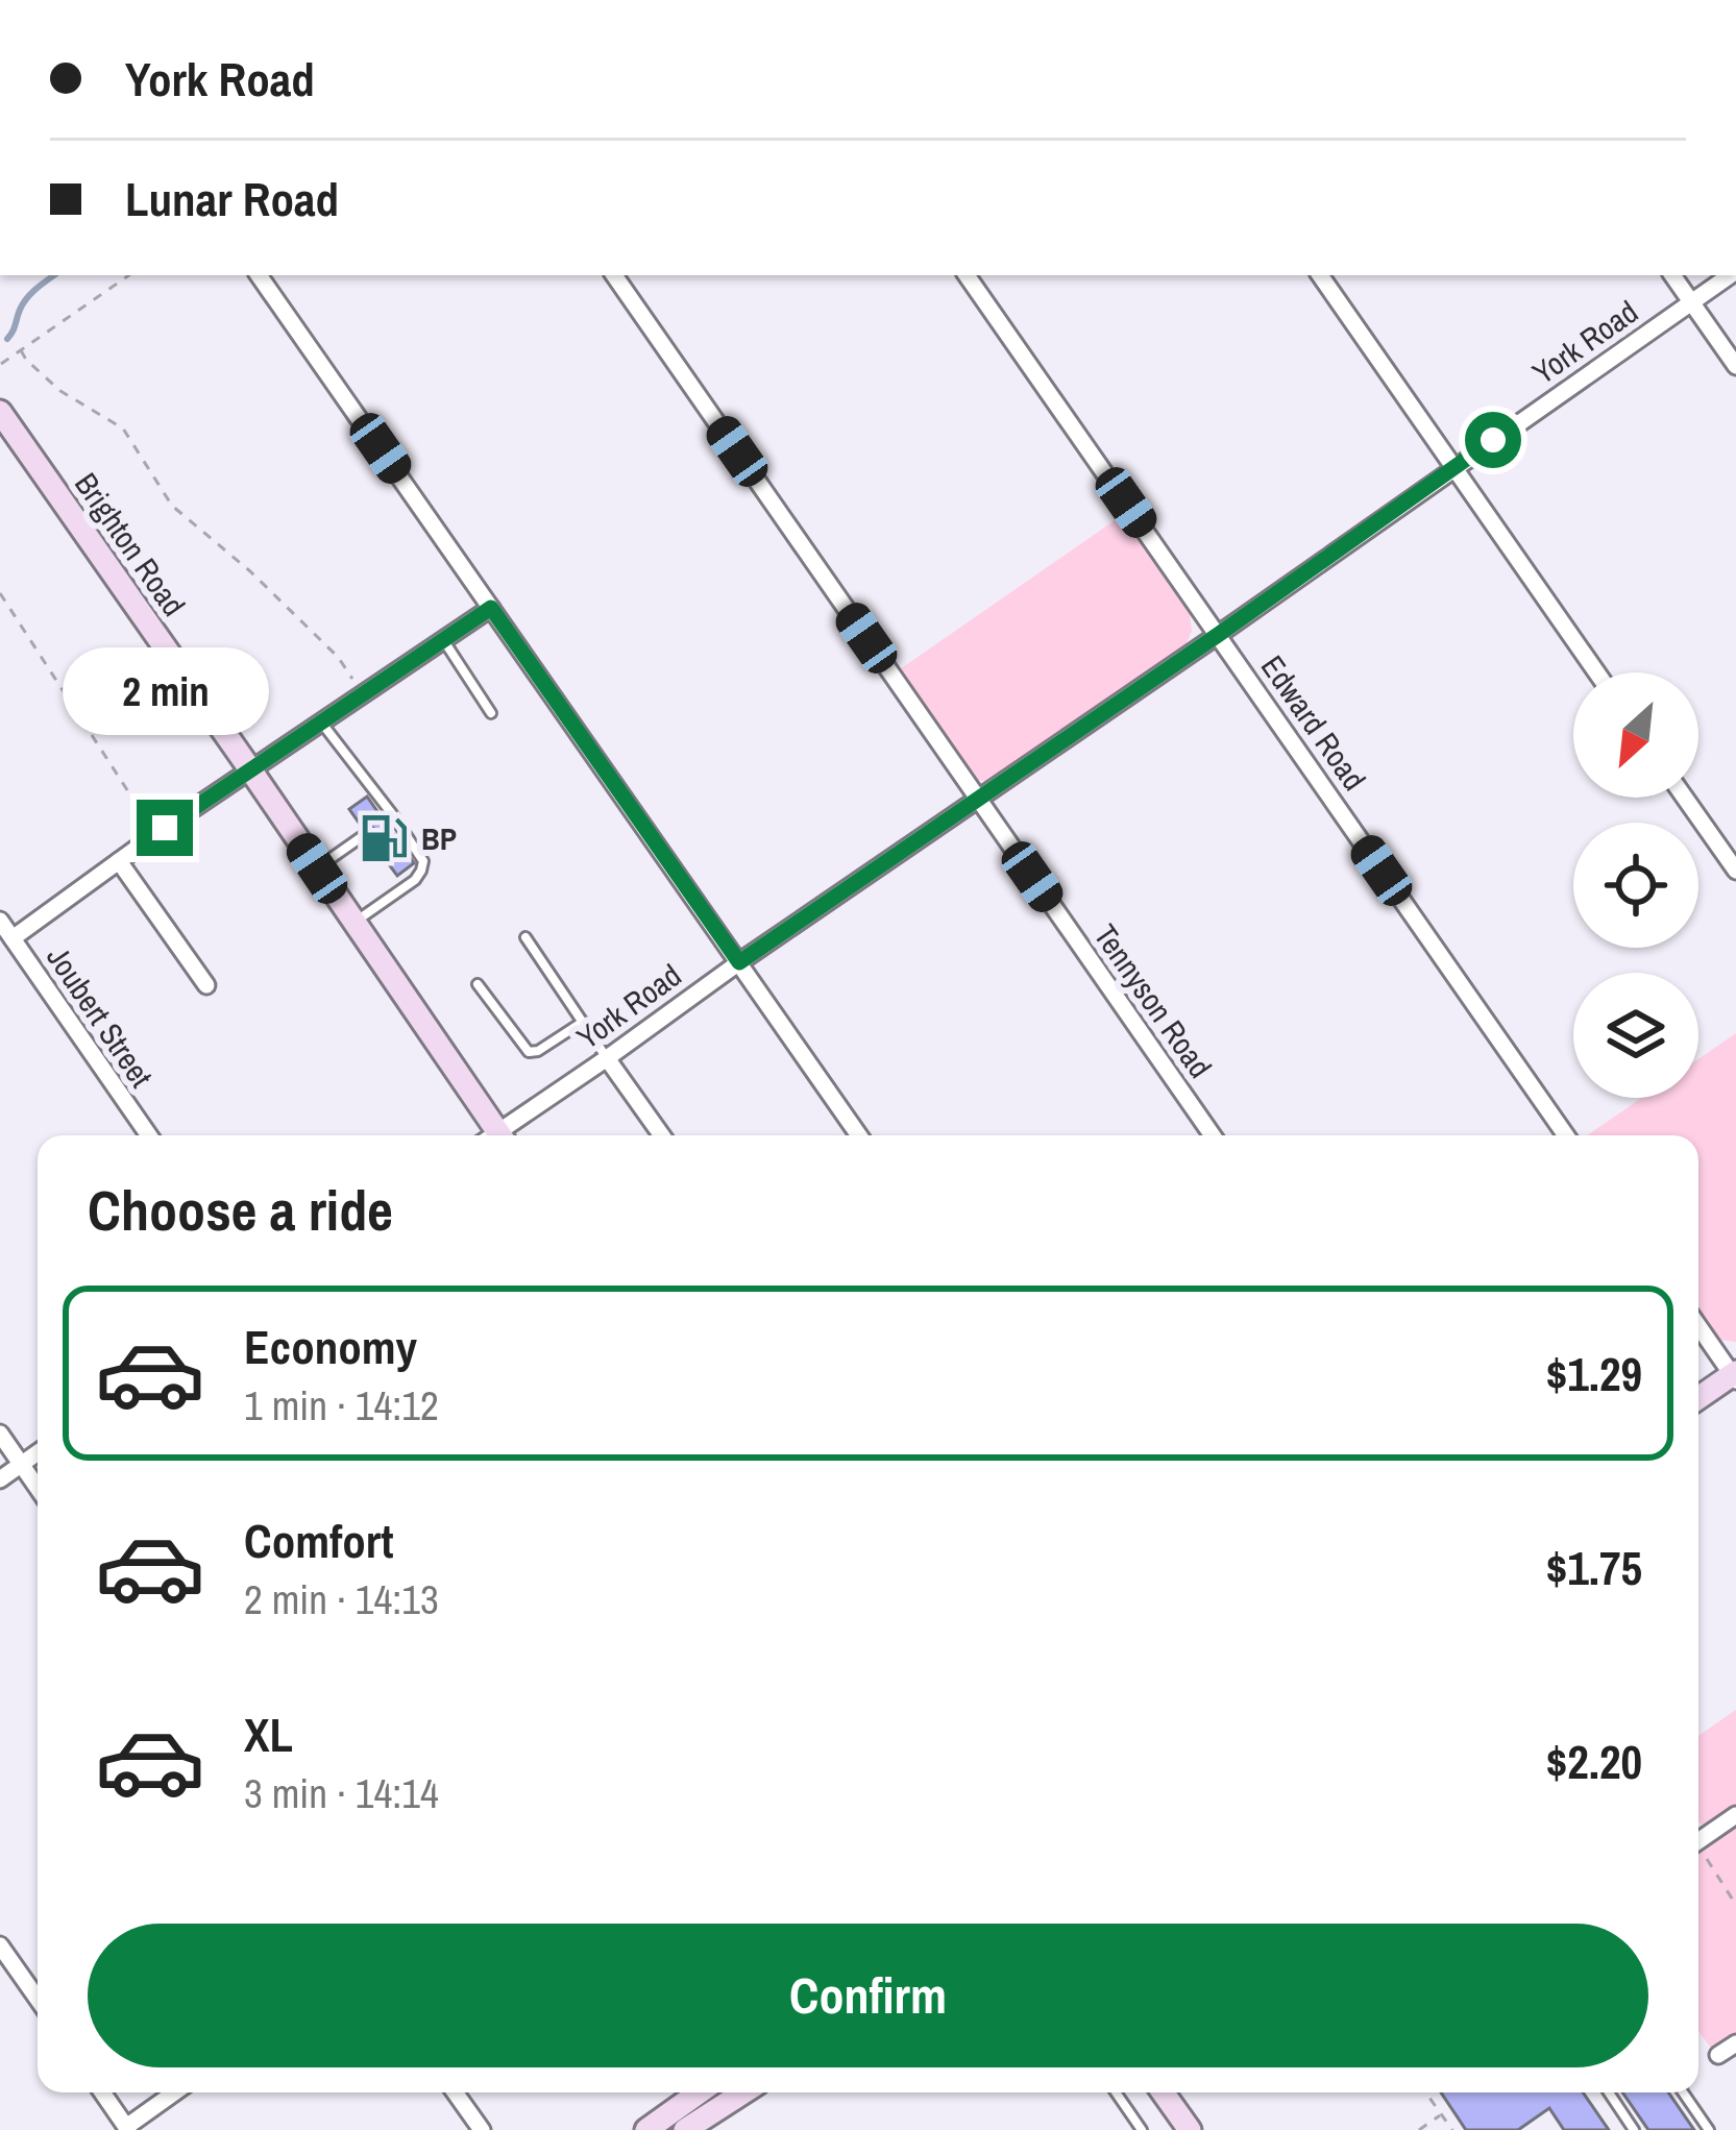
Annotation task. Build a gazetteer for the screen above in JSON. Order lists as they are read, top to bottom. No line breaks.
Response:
{"streets":{"main road":["Brighton Road"],"street":["York Road","Edward Road","Tennyson Road","Joubert Street"]},"crossings":[["York Road","Edward Road"],["York Road","Tennyson Road"]],"places":{"fuel station":["BP"]},"north":"bottom left","page":{"banner":["York Road","Lunar Road"],"bubble":"2 min","heading":"Choose a ride","list":[{"name":"Economy","note":"1 min · 14:12","value":"$1.29"},{"name":"Comfort","note":"2 min · 14:13","value":"$1.75"},{"name":"XL","note":"3 min · 14:14","value":"$2.20"}],"buttons":"Confirm"}}
